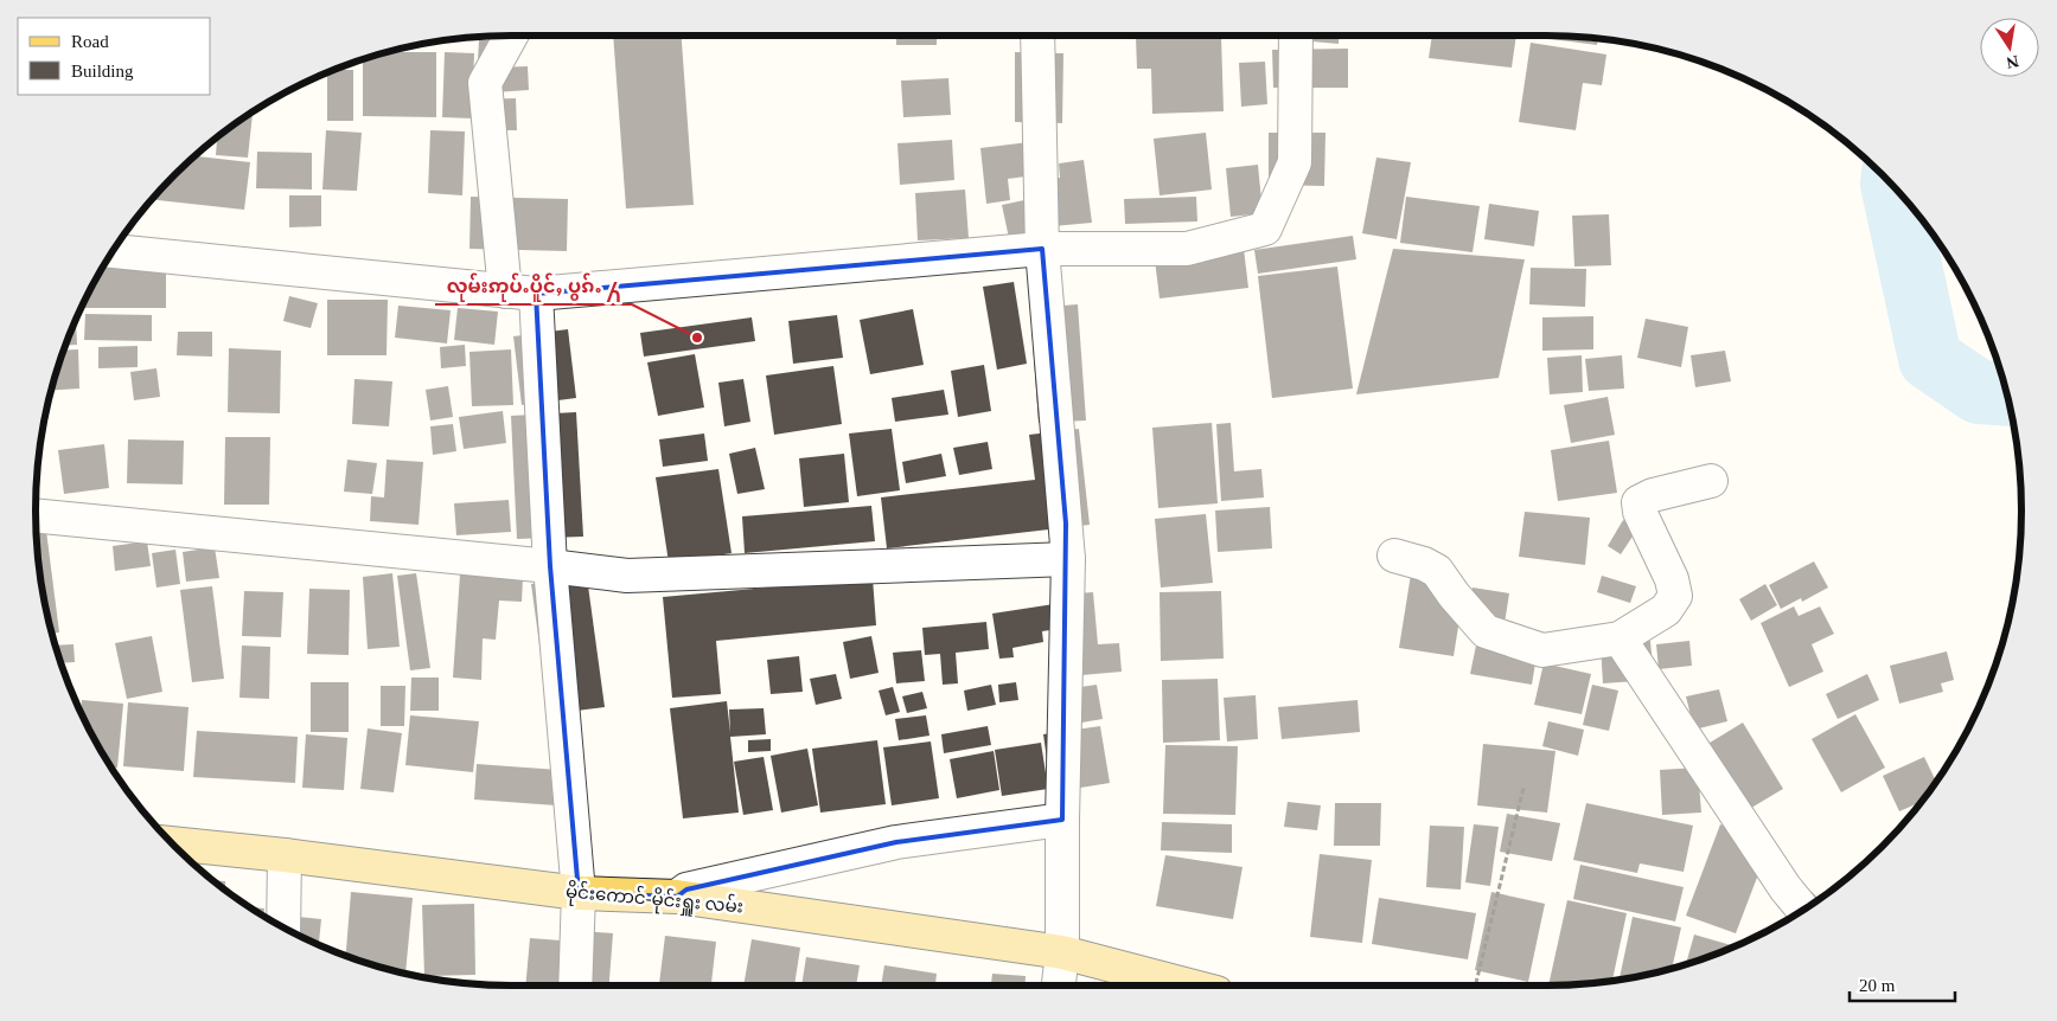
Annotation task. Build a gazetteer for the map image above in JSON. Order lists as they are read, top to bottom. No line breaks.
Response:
{"streets":{"main road":["မိုင်းကောင်-မိုင်းရှူး လမ်း"]},"places":["လုမ်းဢုပ်ႉပိူင်ႇ ပွၵ်ႉ ႓"],"legend":["Road","Building"],"scale_bar":"20 m","north":"bottom"}
